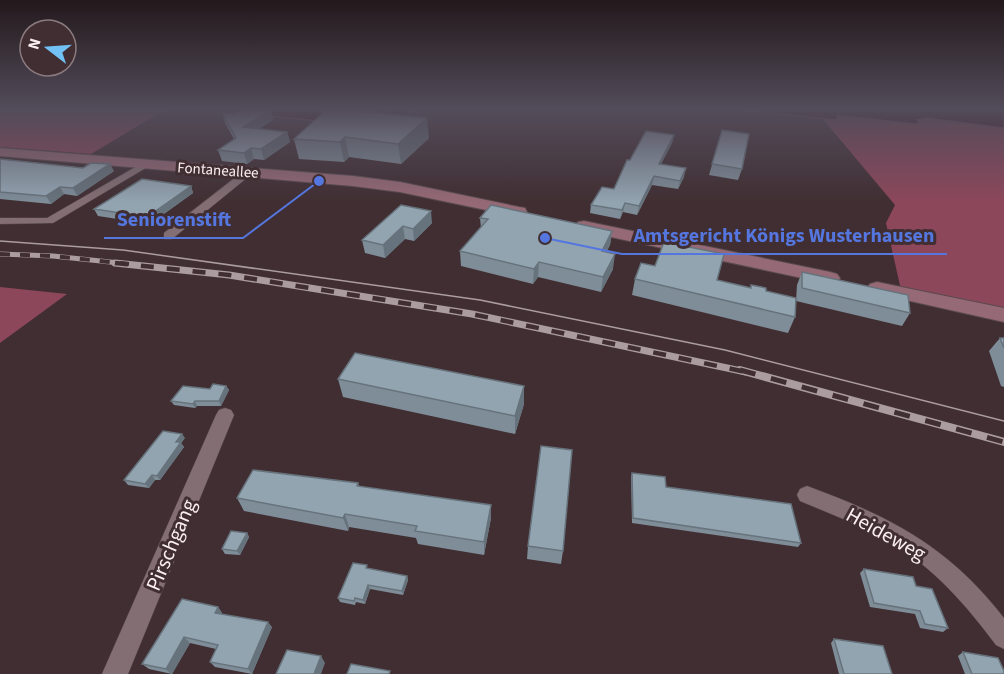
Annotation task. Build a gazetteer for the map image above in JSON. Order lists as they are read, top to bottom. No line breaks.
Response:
{"streets":{"main road":["Fontaneallee"],"street":["Heideweg","Pirschgang"]},"places":["Seniorenstift","Amtsgericht Königs Wusterhausen"],"north":"left"}
